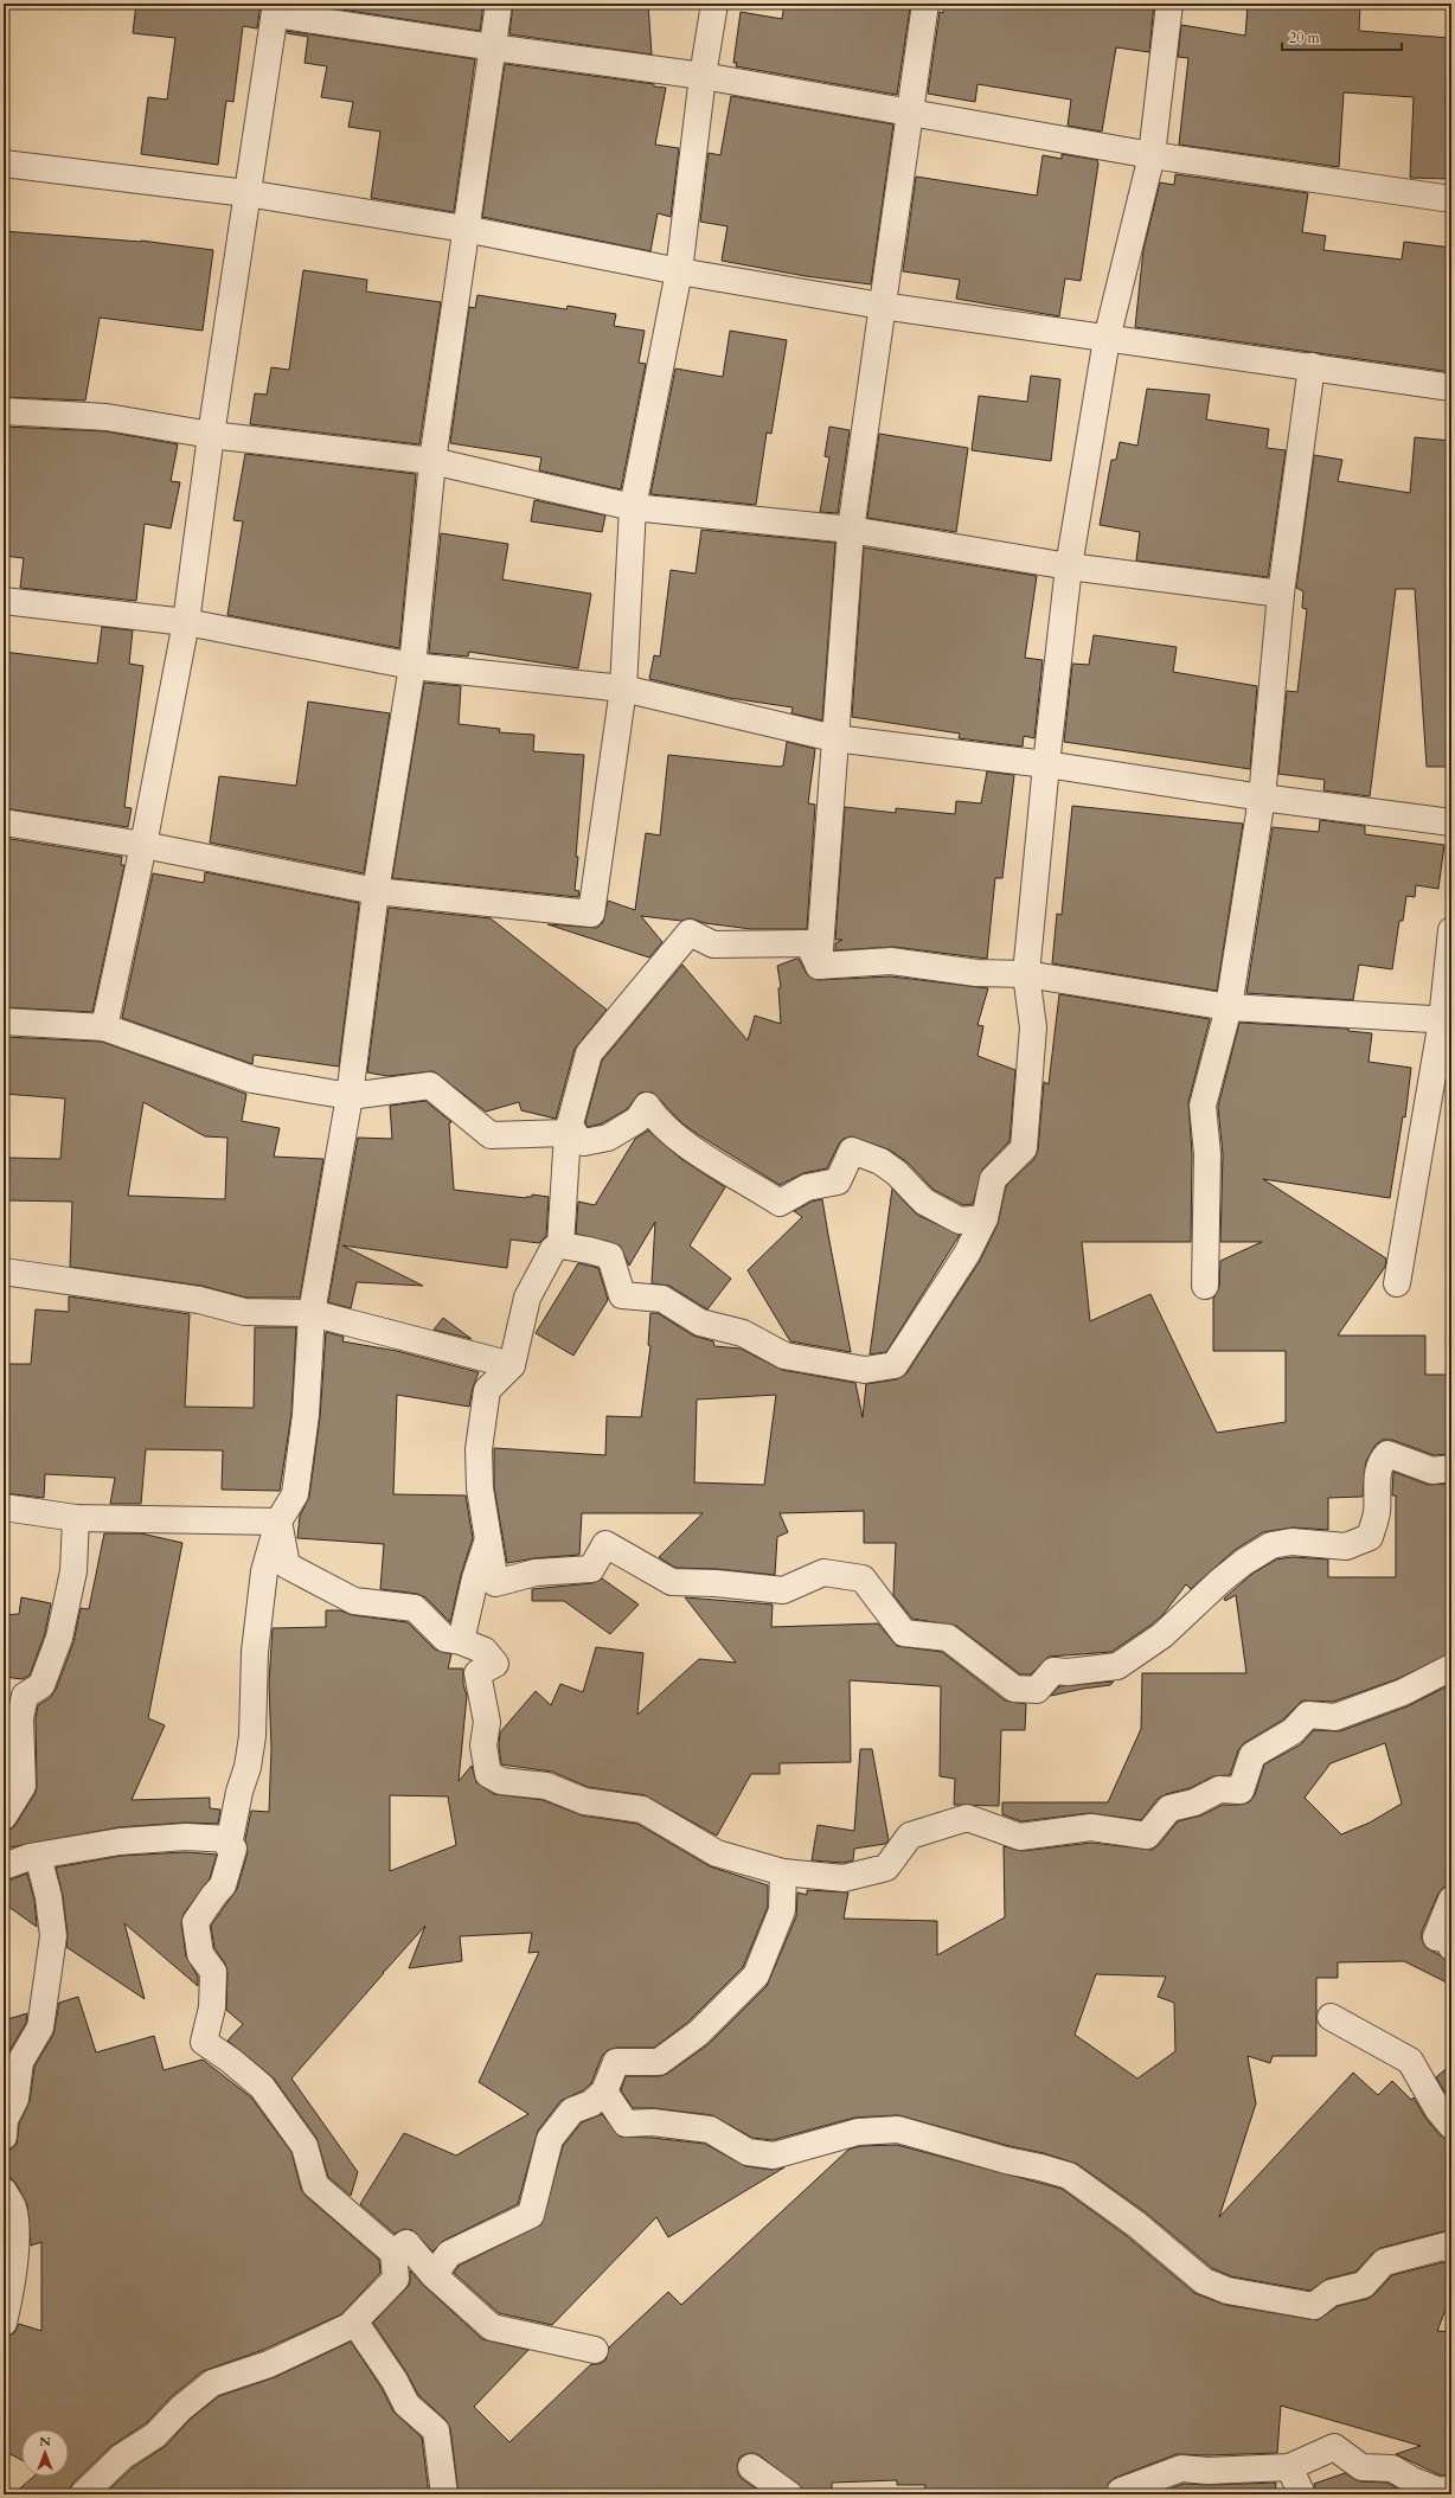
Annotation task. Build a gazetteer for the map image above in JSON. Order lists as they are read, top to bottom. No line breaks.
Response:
{"scale_bar":"20 m","north":"top"}
